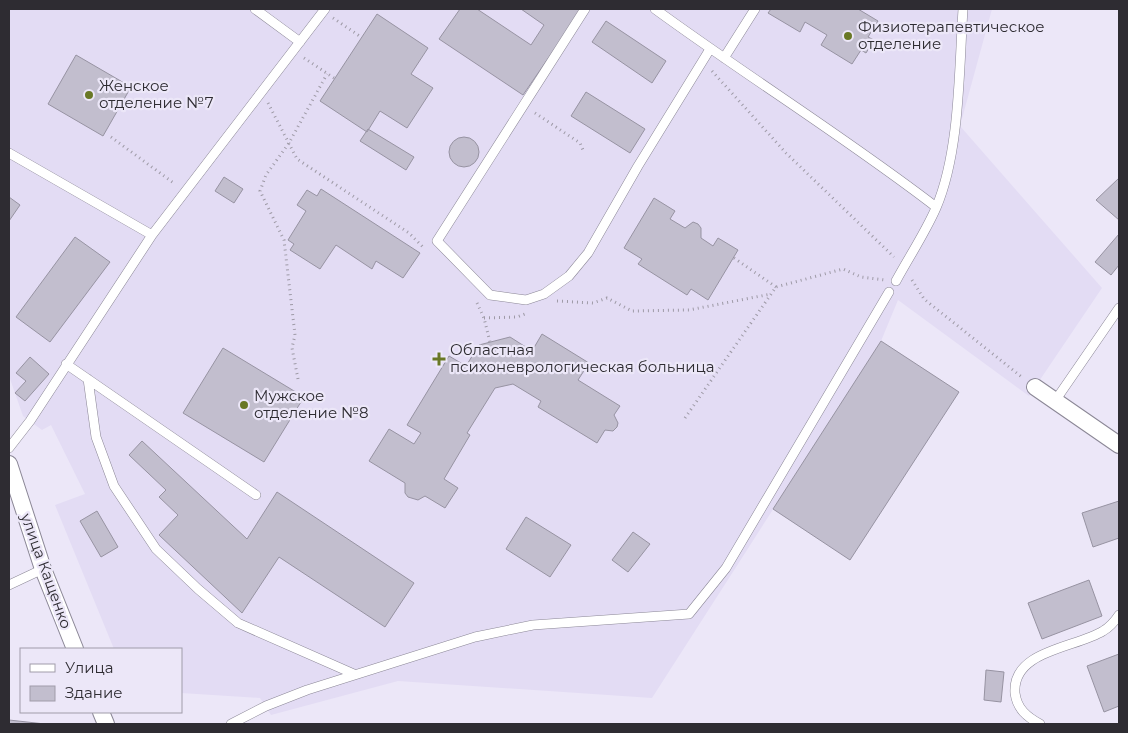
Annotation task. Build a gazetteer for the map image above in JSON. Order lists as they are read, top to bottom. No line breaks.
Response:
{"streets":{"street":["улица Кащенко"]},"places":{"other":["Физиотерапевтическое отделение","Женское отделение №7","Мужское отделение №8"],"health":["Областная психоневрологическая больница"]},"legend":["Улица","Здание"]}
